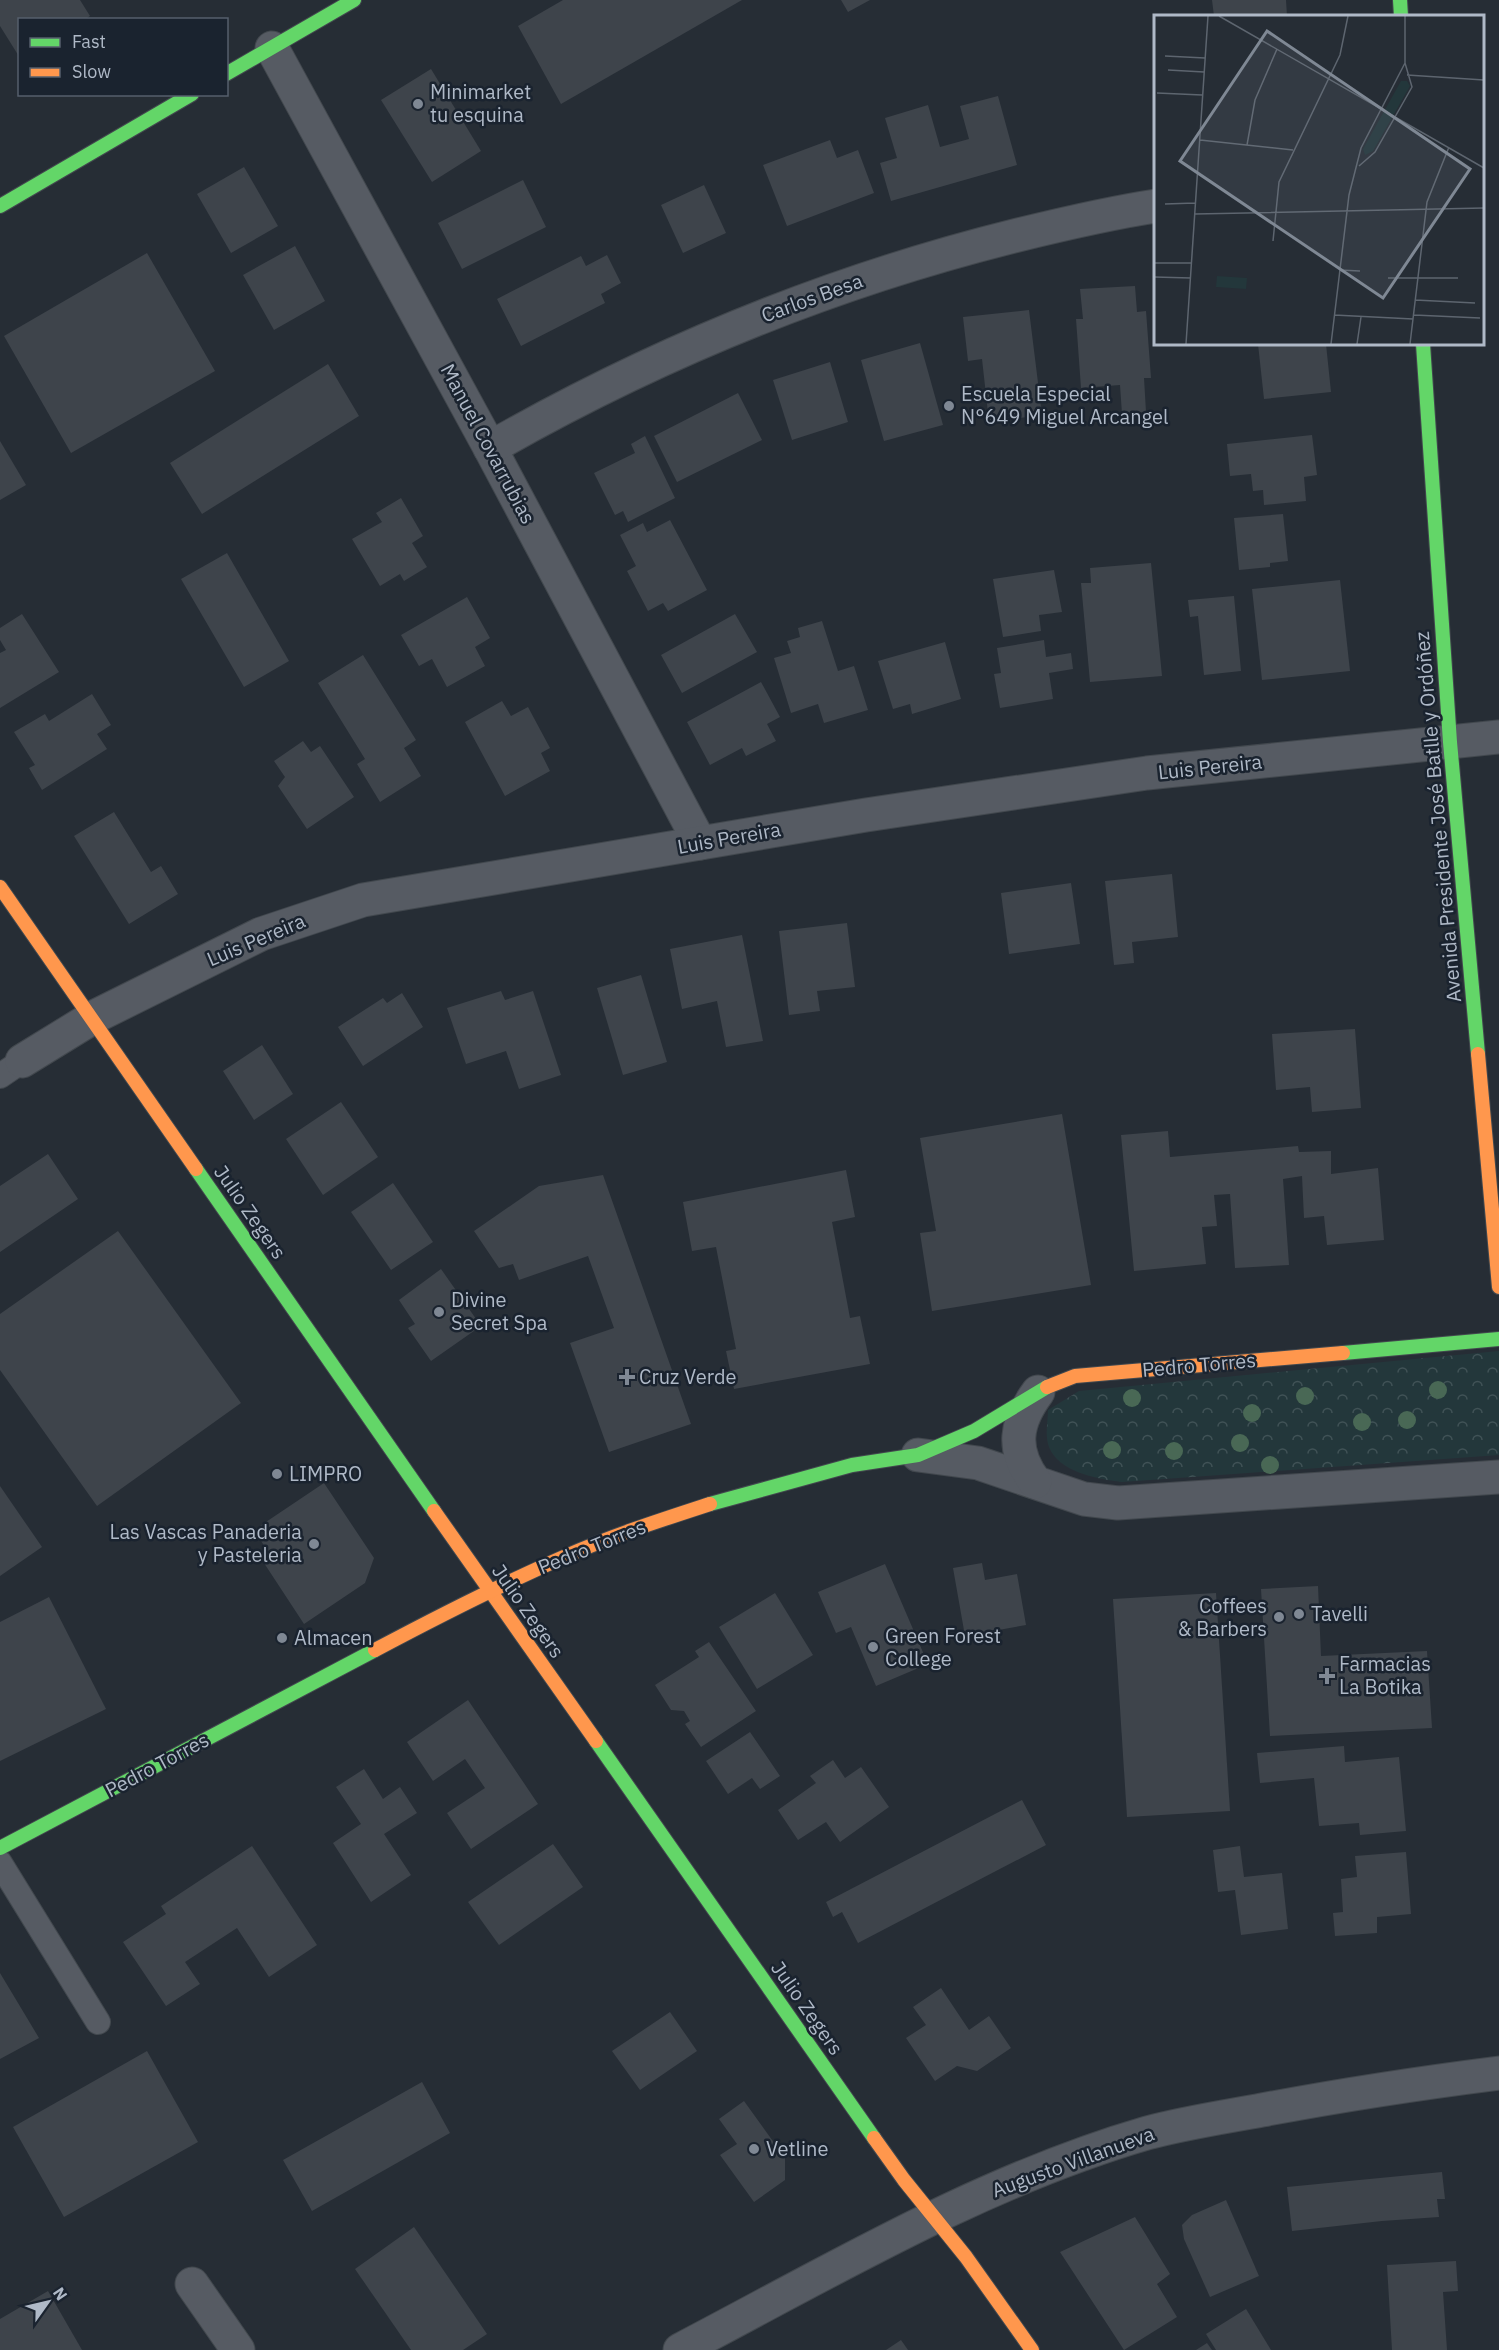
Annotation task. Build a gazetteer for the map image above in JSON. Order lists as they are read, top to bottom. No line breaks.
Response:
{"streets":{"street":["Carlos Besa","Manuel Covarrubias","Luis Pereira","Avenida Presidente José Batlle y Ordóñez","Julio Zegers","Pedro Torres","Augusto Villanueva"]},"crossings":[["Carlos Besa","Manuel Covarrubias"],["Manuel Covarrubias","Luis Pereira"],["Luis Pereira","Avenida Presidente José Batlle y Ordóñez"],["Luis Pereira","Julio Zegers"],["Julio Zegers","Pedro Torres"],["Julio Zegers","Augusto Villanueva"]],"places":{"other":["Minimarket tu esquina","Escuela Especial N°649 Miguel Arcangel","Divine Secret Spa","LIMPRO","Las Vascas Panaderia y Pasteleria","Tavelli","Coffees & Barbers","Almacen","Green Forest College","Vetline"],"health":["Cruz Verde","Farmacias La Botika"]},"legend":["Fast","Slow"],"north":"top right"}
